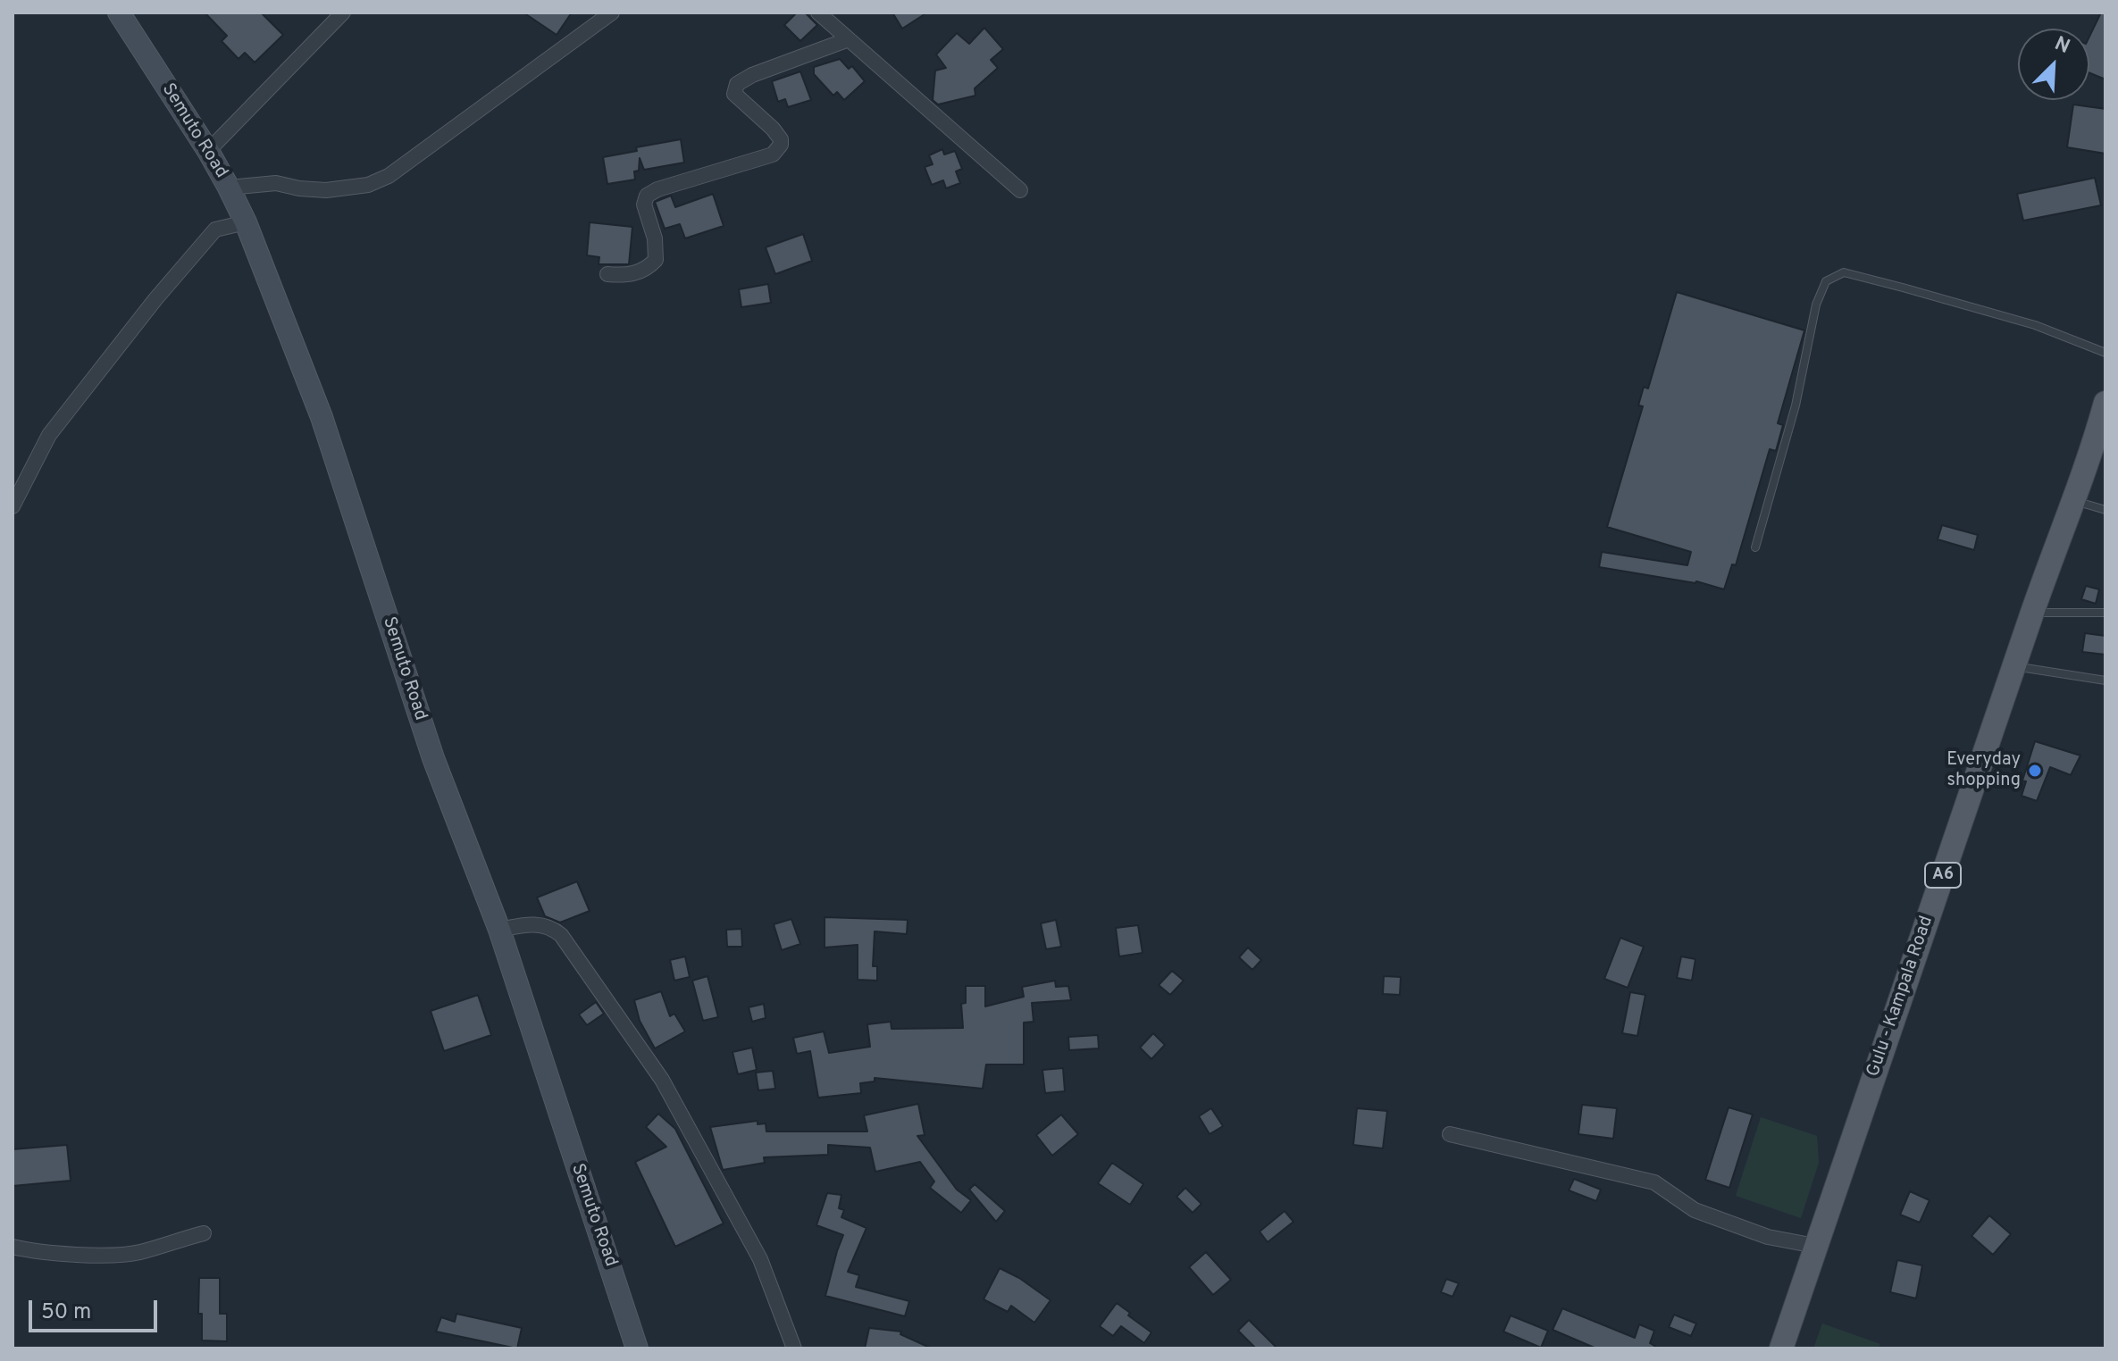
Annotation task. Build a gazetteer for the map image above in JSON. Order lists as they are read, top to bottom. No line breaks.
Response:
{"streets":{"main road":["Semuto Road","A6","Gulu - Kampala Road"]},"places":["Everyday shopping"],"scale_bar":"50 m","north":"top right"}
